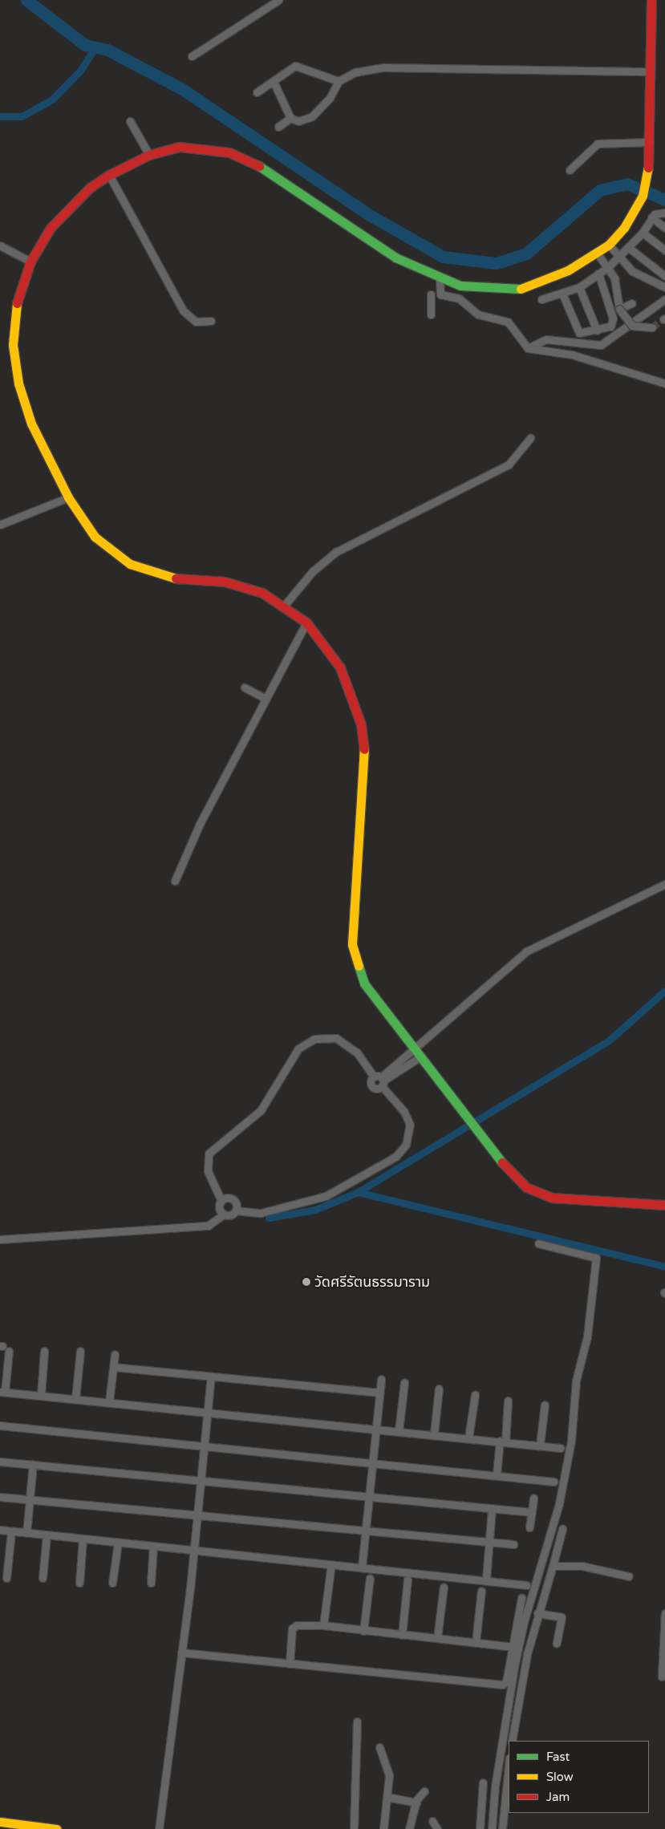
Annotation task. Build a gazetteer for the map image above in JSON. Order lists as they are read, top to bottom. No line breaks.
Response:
{"places":["วัดศรีรัตนธรรมาราม"],"legend":["Fast","Slow","Jam"]}
